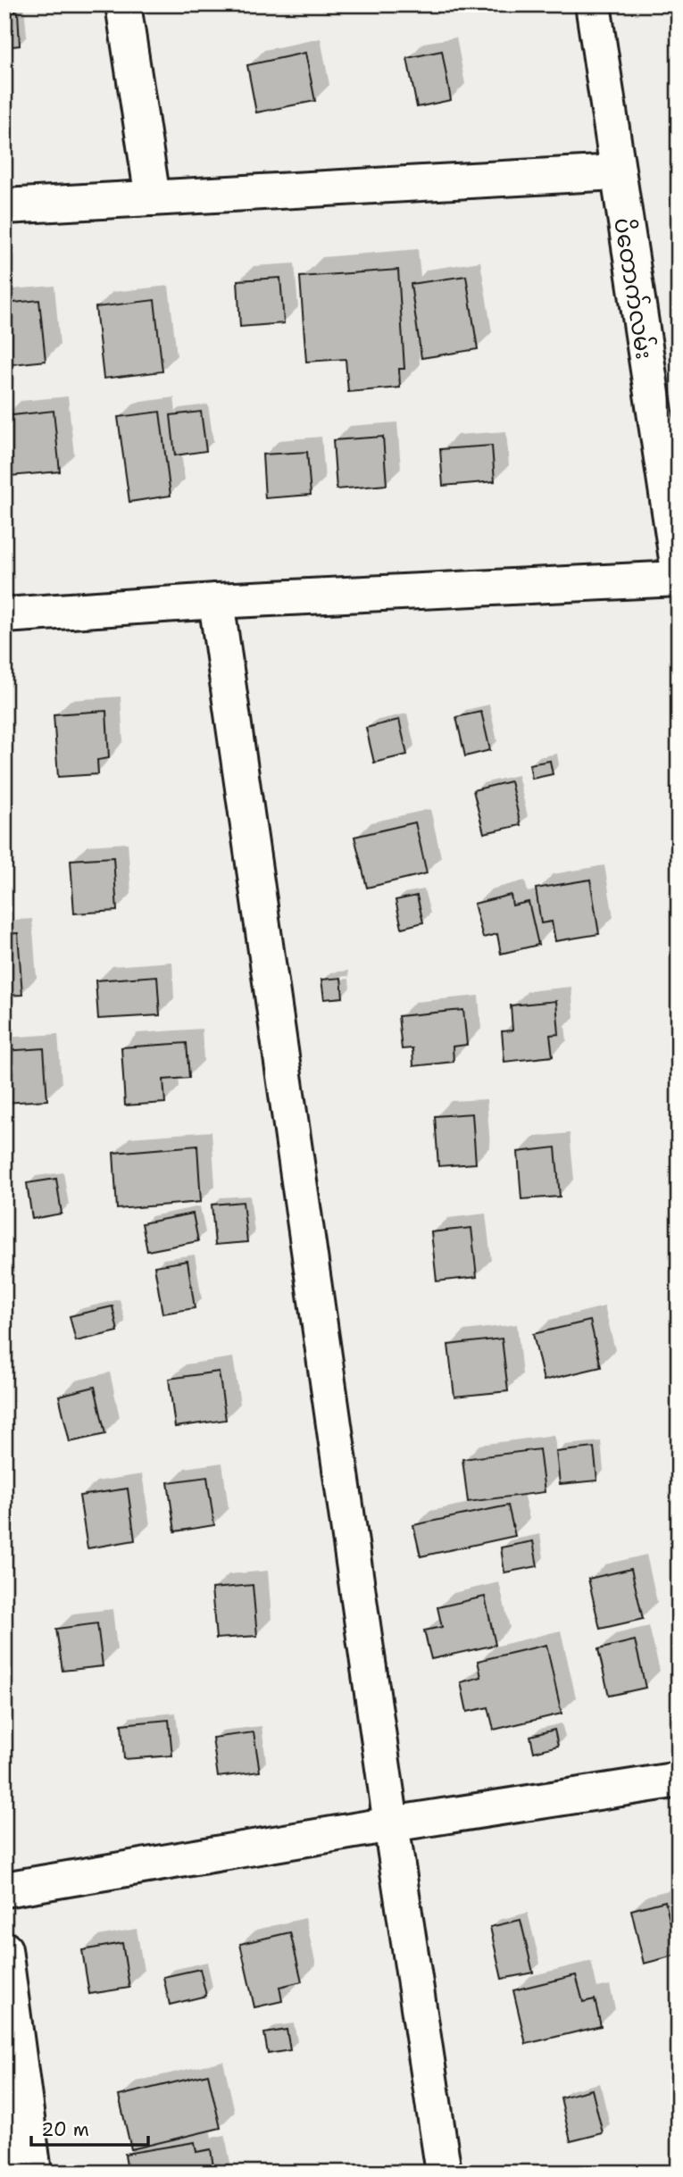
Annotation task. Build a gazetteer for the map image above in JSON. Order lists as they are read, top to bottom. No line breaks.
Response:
{"streets":{"street":["ပိတောက်လမ်း"]},"scale_bar":"20 m"}
